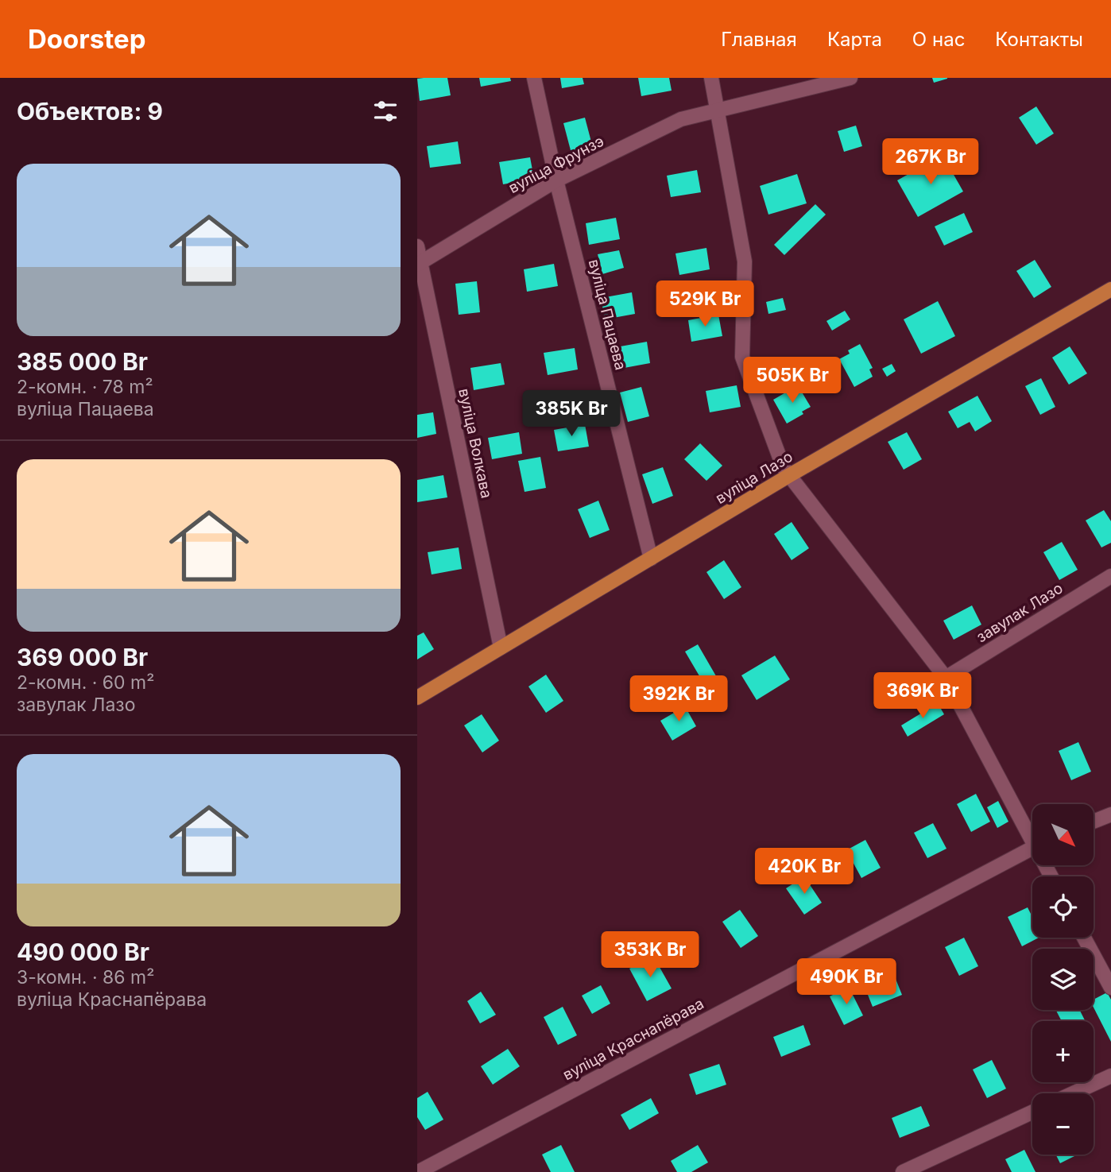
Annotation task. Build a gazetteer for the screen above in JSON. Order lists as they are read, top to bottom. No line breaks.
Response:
{"streets":{"main road":["вуліца Лазо"],"street":["вуліца Фрунзэ","вуліца Пацаева","вуліца Волкава","завулак Лазо","вуліца Краснапёрава"]},"crossings":[["вуліца Фрунзэ","вуліца Пацаева"],["вуліца Фрунзэ","вуліца Волкава"],["вуліца Пацаева","вуліца Лазо"],["вуліца Волкава","вуліца Лазо"]],"north":"bottom right","page":{"header":"Doorstep","nav":["Главная","Карта","О нас","Контакты"],"heading":"Объектов: 9","price":["267K Br","529K Br","505K Br","385K Br","369K Br","392K Br","420K Br","353K Br","490K Br"],"list":[{"name":"385 000 Br","note":"2-комн. · 78 m² · вуліца Пацаева"},{"name":"369 000 Br","note":"2-комн. · 60 m² · завулак Лазо"},{"name":"490 000 Br","note":"3-комн. · 86 m² · вуліца Краснапёрава"}],"map_buttons":["+","−"]}}
